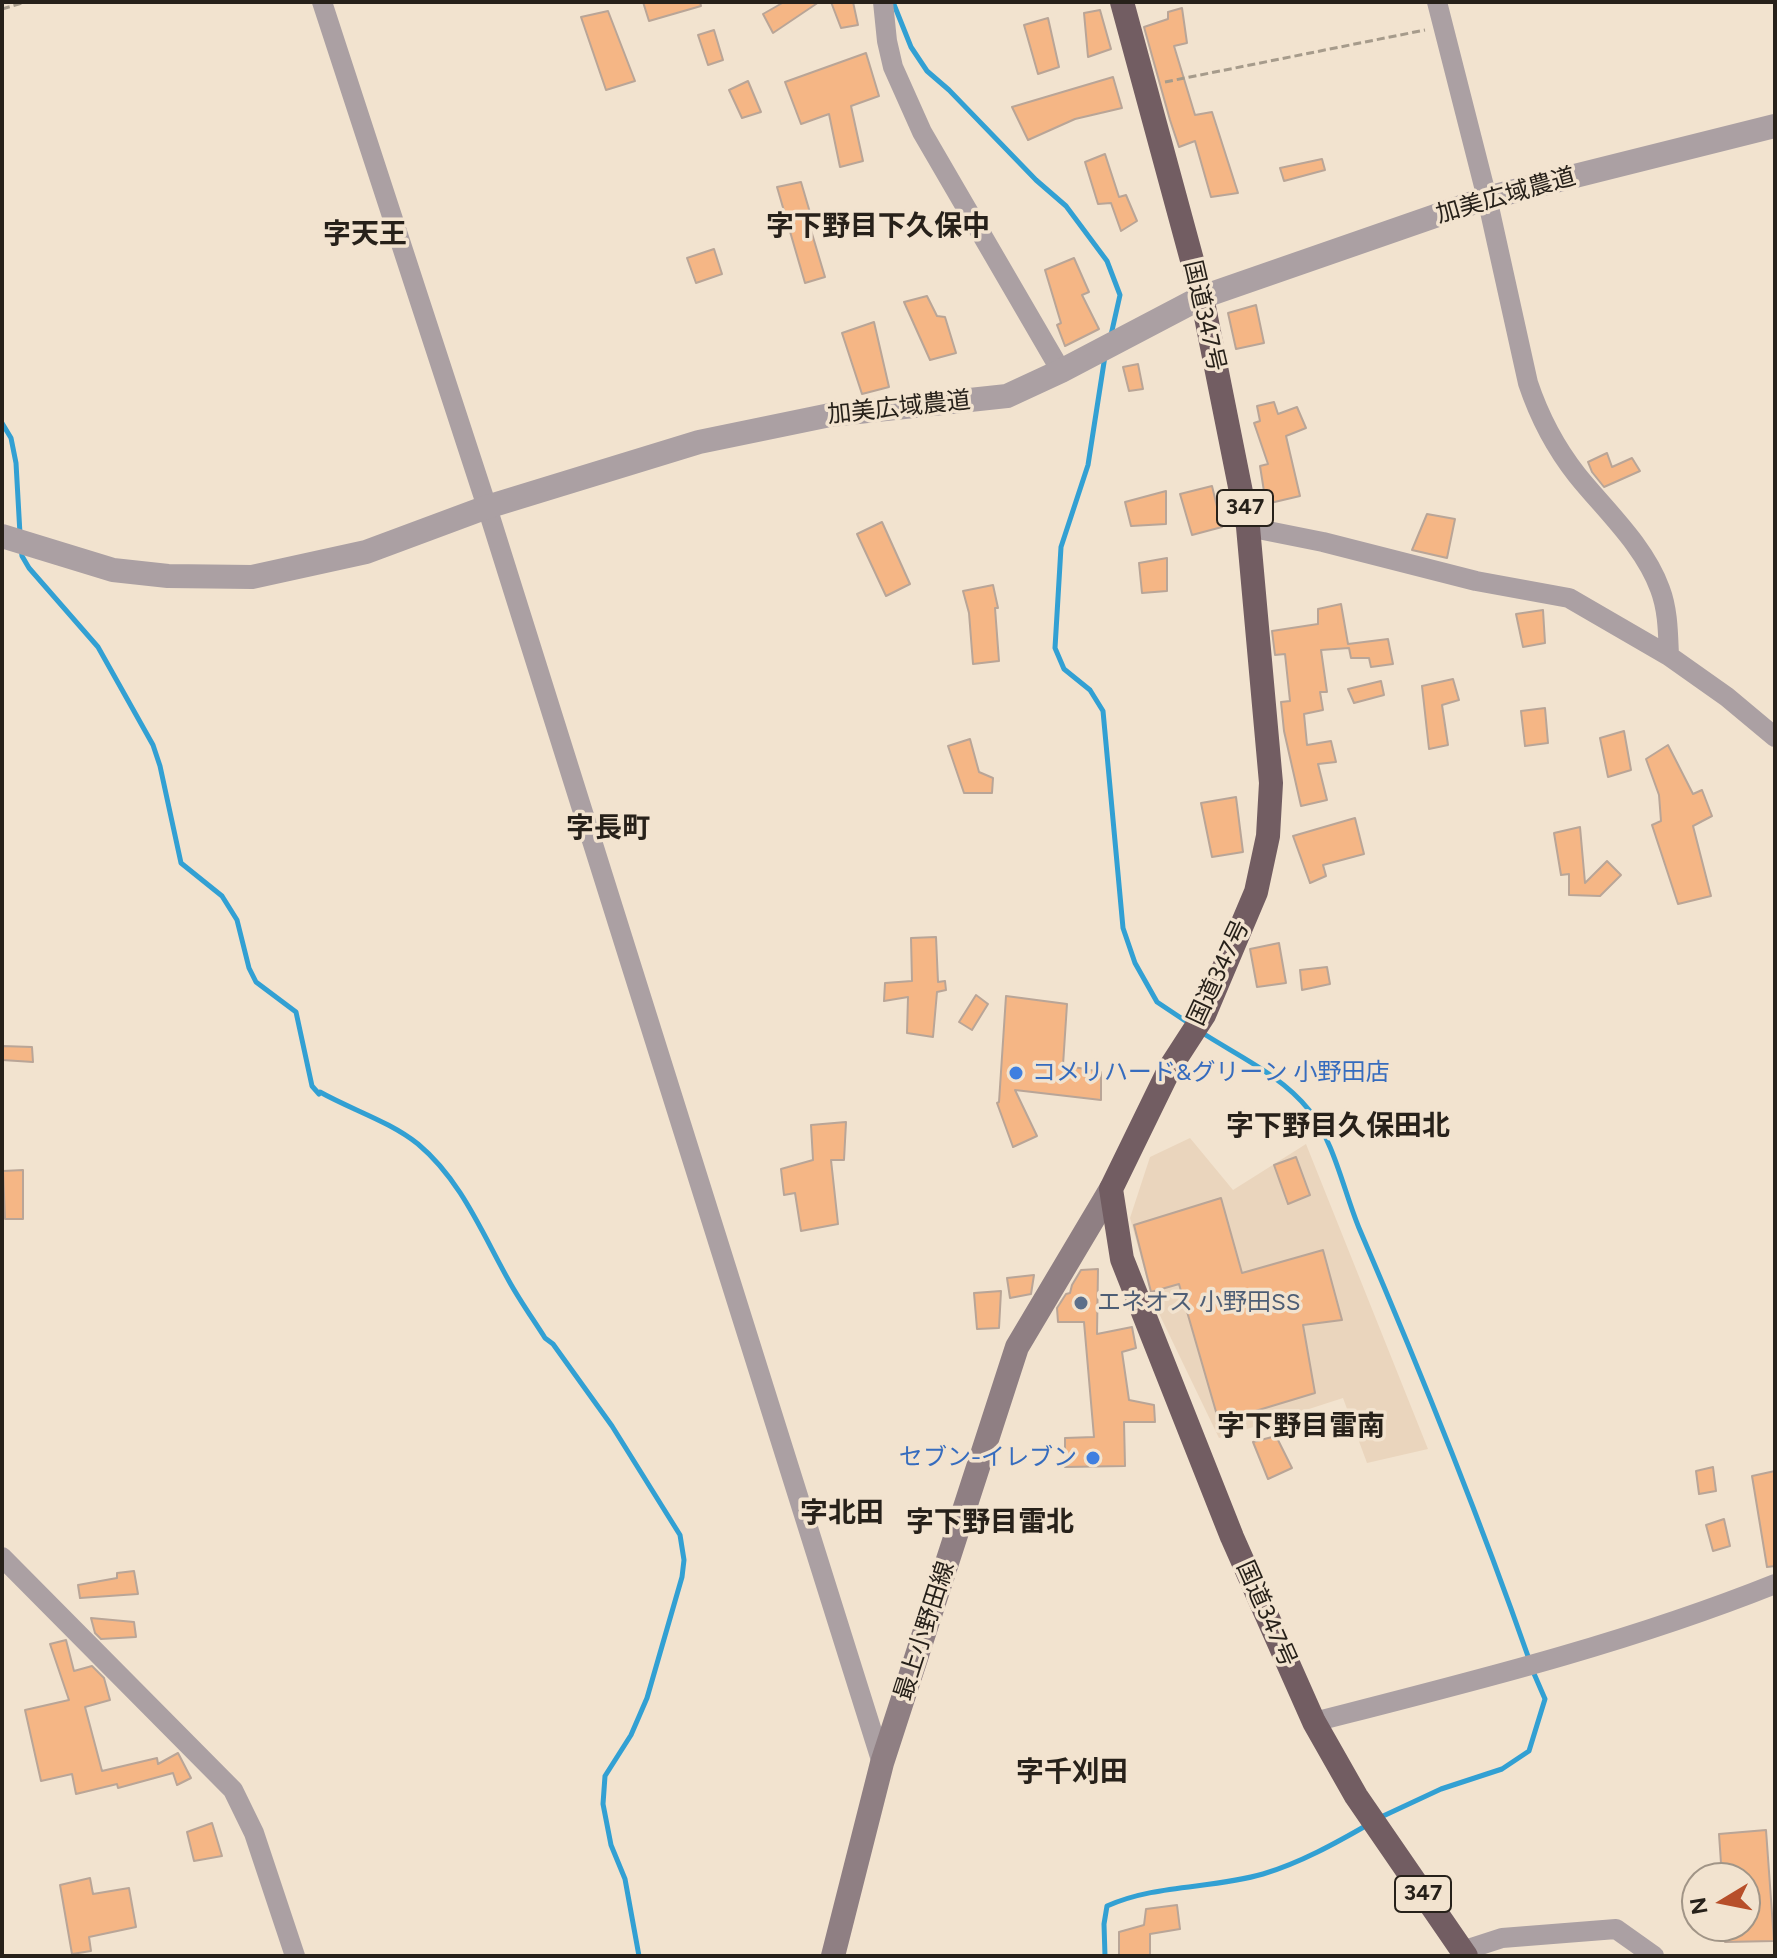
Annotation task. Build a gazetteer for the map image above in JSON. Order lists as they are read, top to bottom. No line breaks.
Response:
{"streets":{"highway":["国道347号","347"],"main road":["最上小野田線"],"street":["加美広域農道"]},"crossings":[["加美広域農道","国道347号"],["国道347号","最上小野田線"]],"districts":["字下野目下久保中","字天王","字長町","字下野目久保田北","字下野目雷南","字北田","字下野目雷北","字千刈田"],"places":["コメリハード&グリーン 小野田店","エネオス 小野田SS","セブン-イレブン"],"north":"left"}
